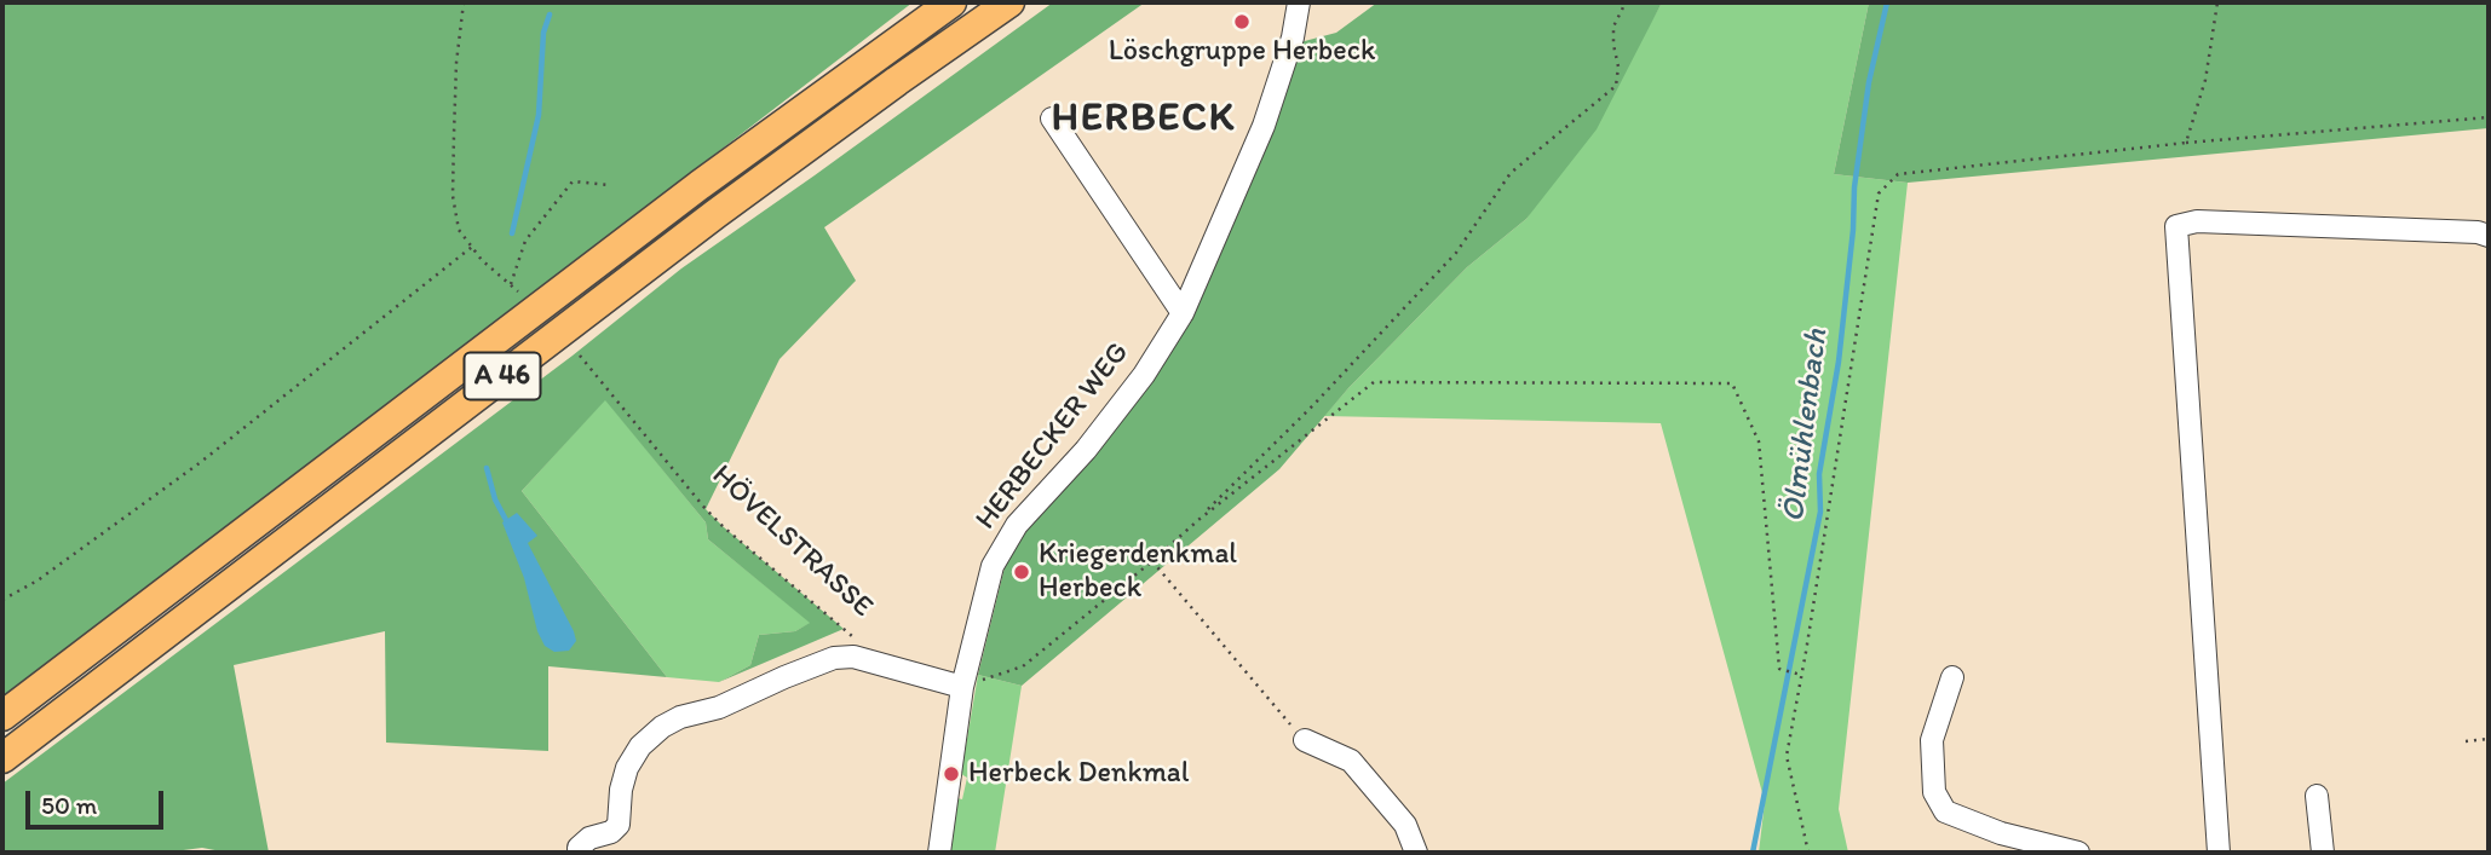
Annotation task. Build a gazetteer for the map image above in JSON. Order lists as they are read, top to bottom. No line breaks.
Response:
{"streets":{"highway":["A 46"],"street":["HERBECKER WEG"],"path":["HÖVELSTRASSE"]},"districts":["HERBECK"],"water":["Ölmühlenbach"],"places":["Löschgruppe Herbeck","Kriegerdenkmal Herbeck","Herbeck Denkmal"],"scale_bar":"50 m"}
